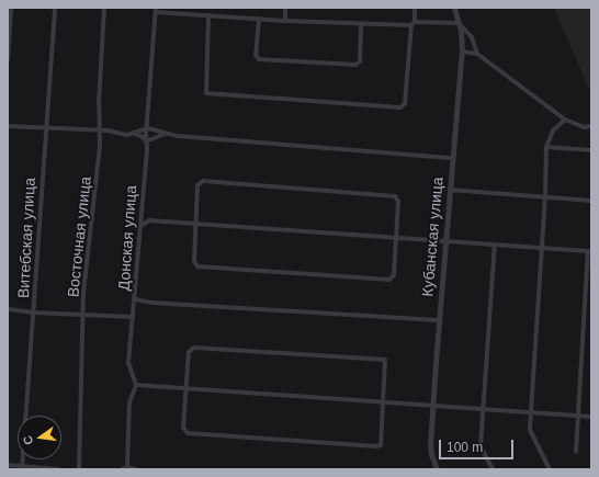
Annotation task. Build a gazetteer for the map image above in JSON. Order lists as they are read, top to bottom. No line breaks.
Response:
{"streets":{"street":["Восточная улица","Кубанская улица","Витебская улица","Донская улица"]},"scale_bar":"100 m","north":"left"}
